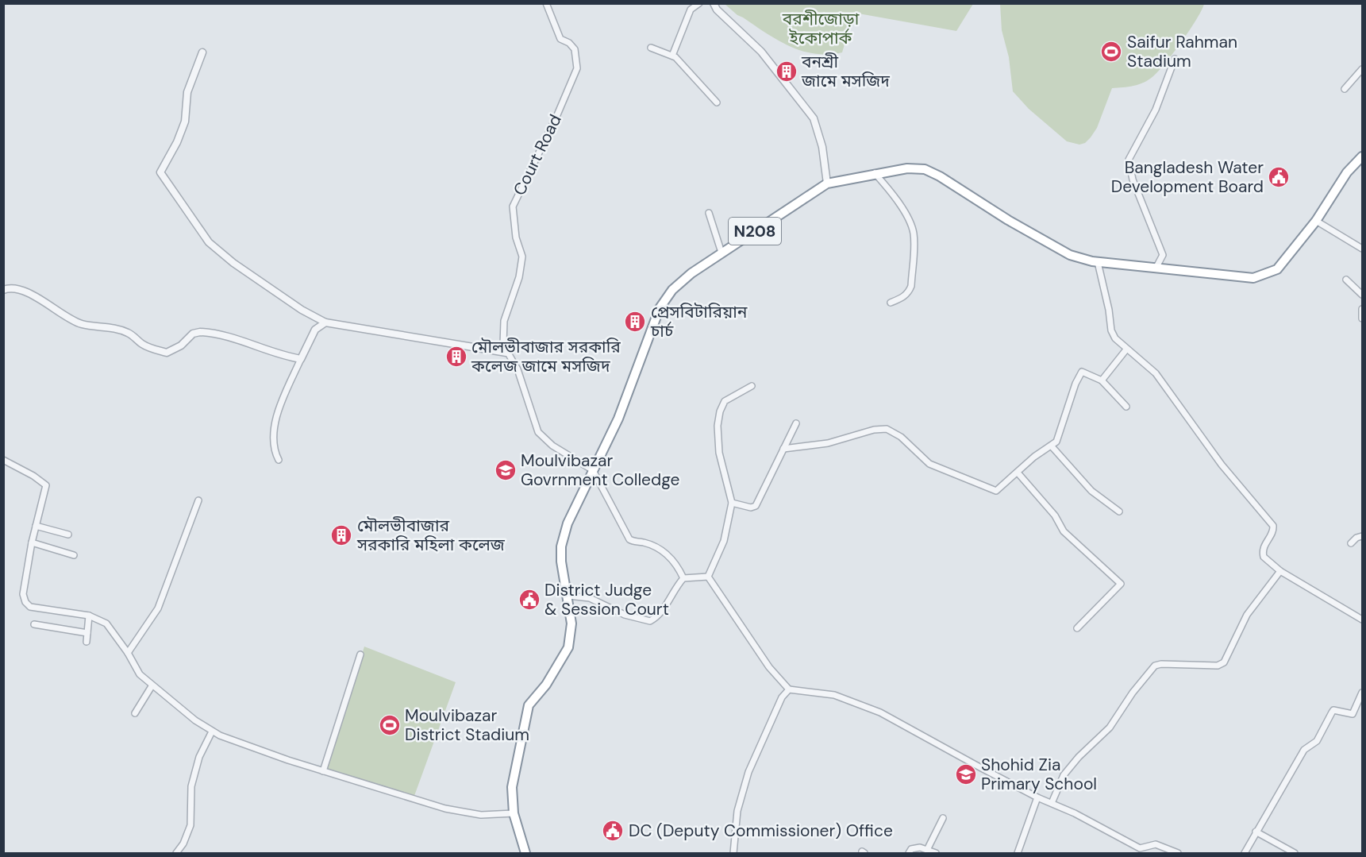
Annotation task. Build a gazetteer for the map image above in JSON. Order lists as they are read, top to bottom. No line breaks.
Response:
{"streets":{"highway":["N208"],"street":["Court Road"]},"crossings":[["Court Road","N208"]],"parks":["বরশীজোড়া ইকোপার্ক"],"places":{"sports":["Saifur Rahman Stadium","Moulvibazar District Stadium"],"building":["বনশ্রী জামে মসজিদ","প্রেসবিটারিয়ান চার্চ","মৌলভীবাজার সরকারি কলেজ জামে মসজিদ","মৌলভীবাজার সরকারি মহিলা কলেজ"],"public building":["Bangladesh Water Development Board","District Judge & Session Court","DC (Deputy Commissioner) Office"],"school or university":["Moulvibazar Govrnment Colledge","Shohid Zia Primary School"]}}
